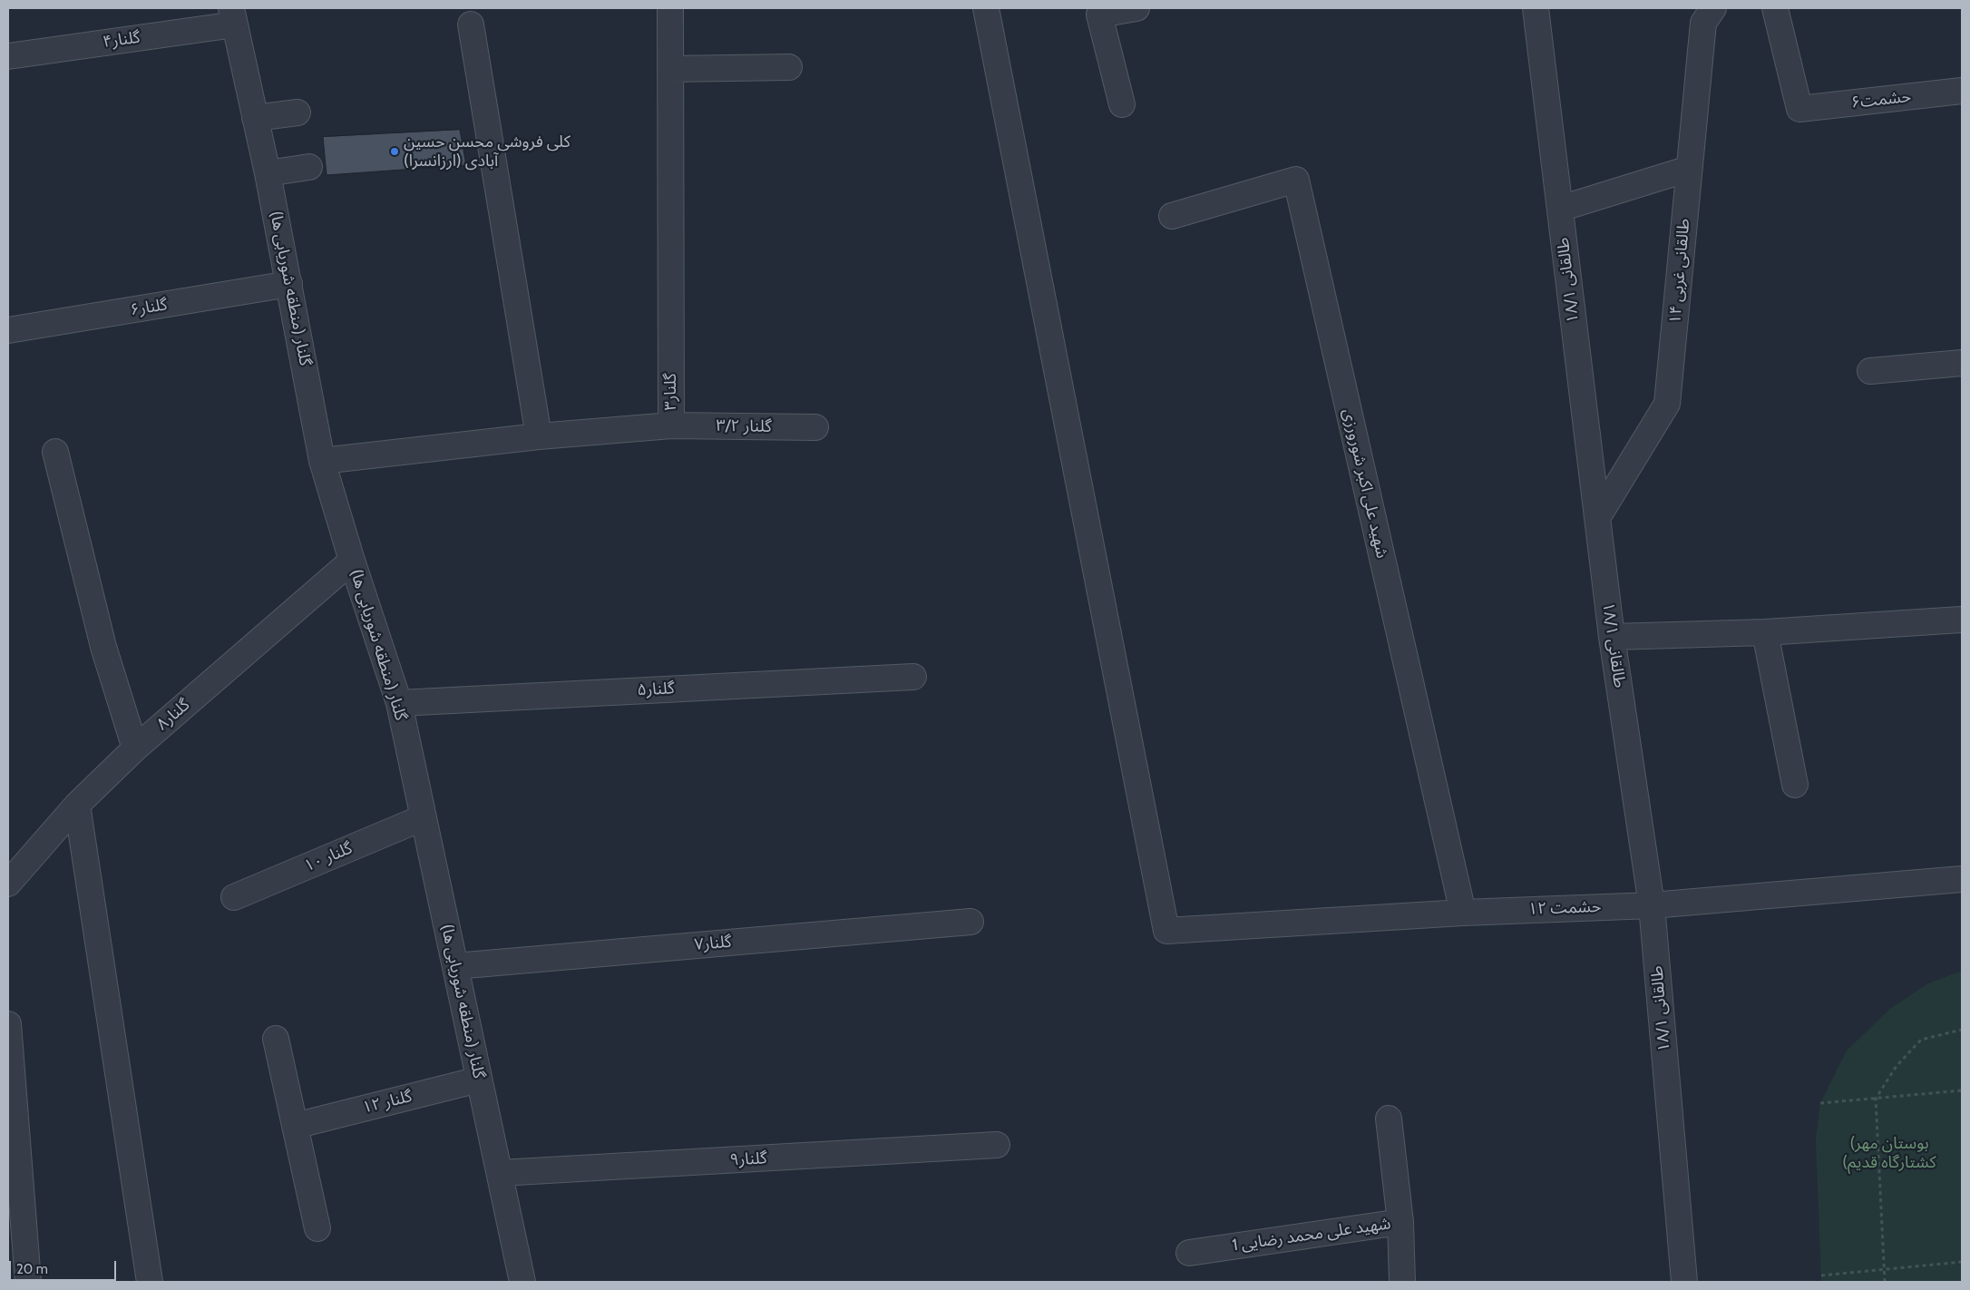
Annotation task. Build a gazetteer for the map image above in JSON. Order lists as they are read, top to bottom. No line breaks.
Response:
{"streets":{"street":["گلنار۴","حشمت۶","طالقانی غربی ۱۴","طالقانی ۱۸/۱","گلنار (منطقه شوریابی ها)","گلنار۶","گلنار۳","گلنار ۳/۲","شهید علی اکبر شورورزی","گلنار۵","گلنار۸","گلنار ۱۰","حشمت ۱۲","گلنار۷","گلنار ۱۲","گلنار۹","شهید علی محمد رضایی 1"]},"crossings":[["گلنار۴","گلنار (منطقه شوریابی ها)"],["طالقانی غربی ۱۴","طالقانی ۱۸/۱"],["طالقانی ۱۸/۱","حشمت ۱۲"],["گلنار (منطقه شوریابی ها)","گلنار۶"],["گلنار (منطقه شوریابی ها)","گلنار۳"],["گلنار (منطقه شوریابی ها)","گلنار۵"],["گلنار (منطقه شوریابی ها)","گلنار۸"],["گلنار (منطقه شوریابی ها)","گلنار ۱۰"],["گلنار (منطقه شوریابی ها)","گلنار۷"],["گلنار (منطقه شوریابی ها)","گلنار ۱۲"],["گلنار (منطقه شوریابی ها)","گلنار۹"],["گلنار۳","گلنار ۳/۲"],["شهید علی اکبر شورورزی","حشمت ۱۲"]],"parks":["(بوستان مهر (کشتارگاه قدیم"],"places":["کلی فروشی محسن حسین آبادی (ارزانسرا)"],"scale_bar":"20 m"}
